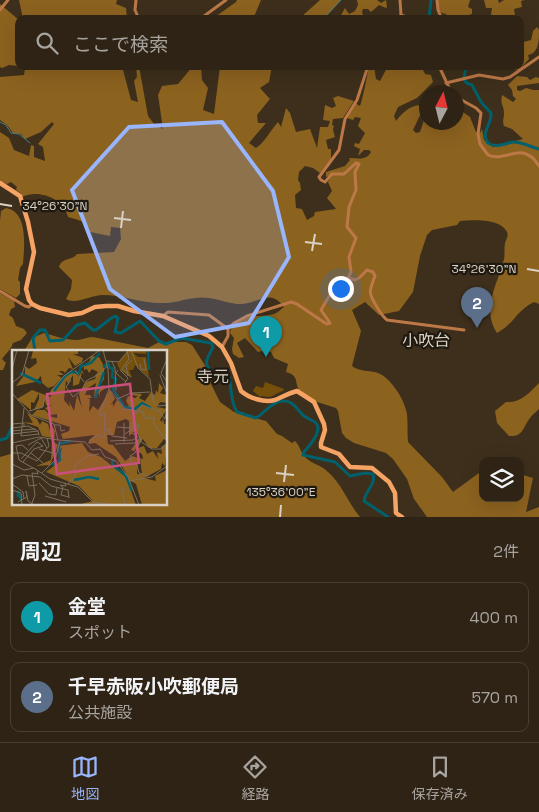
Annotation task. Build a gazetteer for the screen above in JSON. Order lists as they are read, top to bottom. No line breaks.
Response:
{"districts":["小吹台","寺元"],"north":"top","page":{"search":"ここで検索","pins":["2","1"],"heading":["周辺","2件"],"list":[{"mark":"1","name":"金堂","note":"スポット","value":"400 m"},{"mark":"2","name":"千早赤阪小吹郵便局","note":"公共施設","value":"570 m"}],"nav":["地図","経路","保存済み"]},"coordinates":["34°26'30\"N","135°36'00\"E"]}
